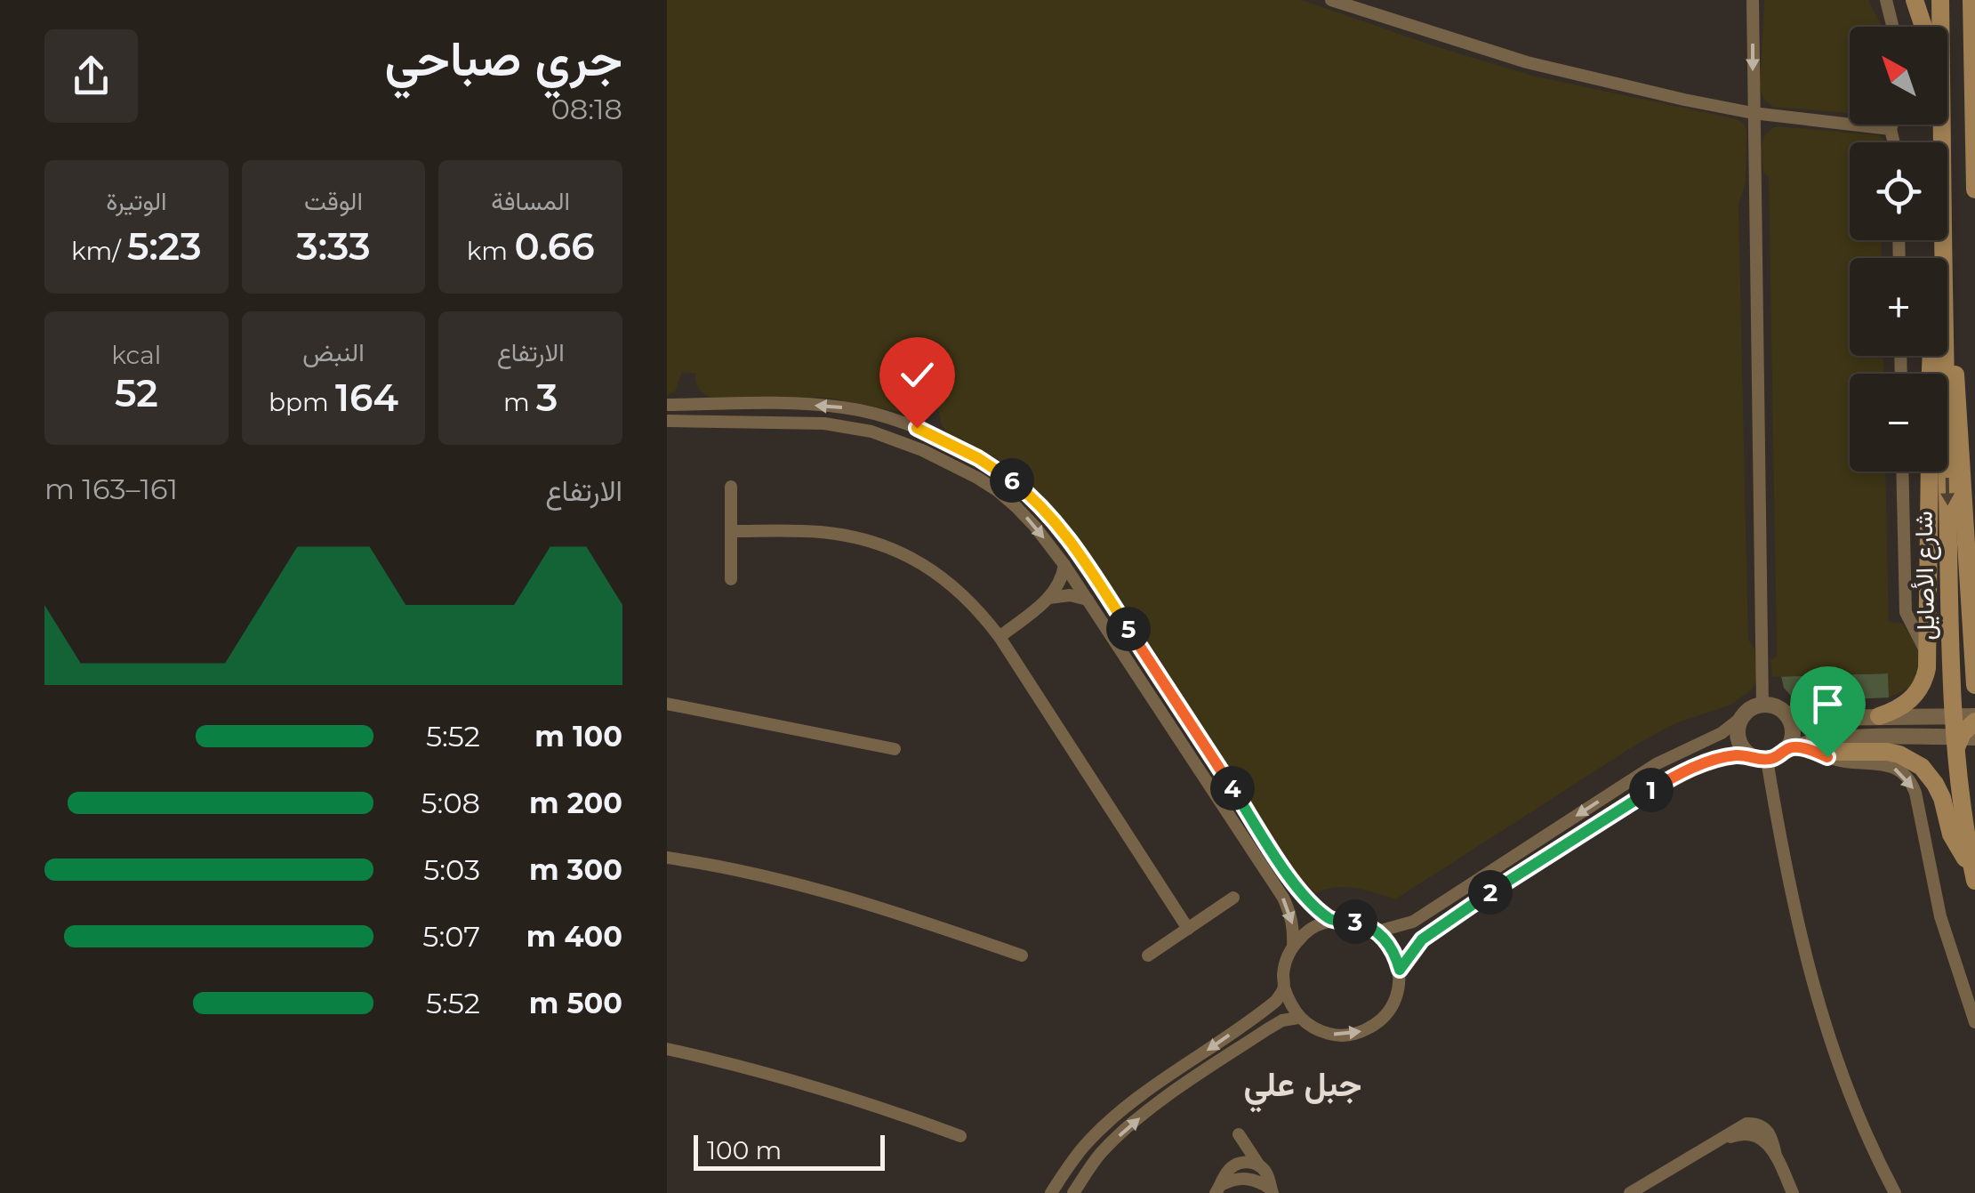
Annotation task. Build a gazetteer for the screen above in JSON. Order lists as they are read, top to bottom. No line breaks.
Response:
{"streets":{"main road":["شارع الأصايل"]},"districts":["جبل علي"],"scale_bar":"100 m","north":"top left","page":{"heading":["جري صباحي","08:18"],"map_buttons":["+","−"],"stats":[["المسافة","0.66 km"],["الوقت","3:33"],["الوتيرة","5:23 /km"],["الارتفاع","3 m"],["النبض","164 bpm"],["kcal","52"]],"chart":["الارتفاع","161–163 m"],"pins":["6","5","4","1","2","3"],"list":[{"name":"100 m","note":"5:52"},{"name":"200 m","note":"5:08"},{"name":"300 m","note":"5:03"},{"name":"400 m","note":"5:07"},{"name":"500 m","note":"5:52"}],"scale":"100 m"}}
